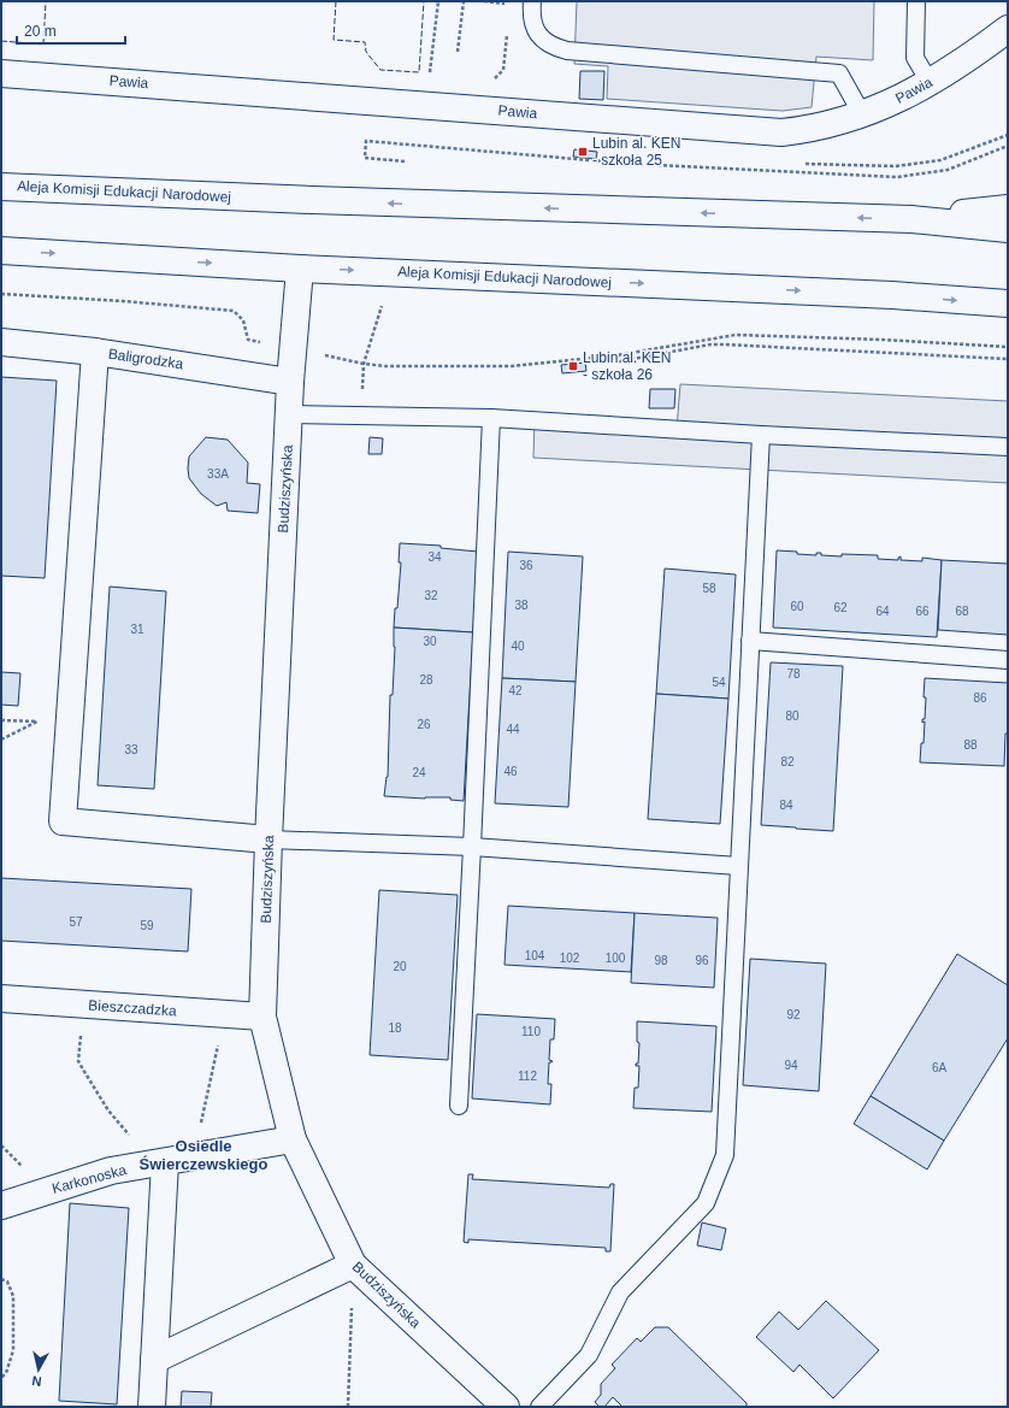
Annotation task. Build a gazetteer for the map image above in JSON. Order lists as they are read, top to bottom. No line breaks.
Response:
{"streets":{"street":["Pawia","Aleja Komisji Edukacji Narodowej","Baligrodzka","Budziszyńska","Bieszczadzka","Karkonoska"]},"crossings":[["Aleja Komisji Edukacji Narodowej","Budziszyńska"],["Baligrodzka","Budziszyńska"],["Budziszyńska","Bieszczadzka"],["Budziszyńska","Karkonoska"]],"districts":["Osiedle Świerczewskiego"],"places":{"transit":["Lubin al. KEN - szkoła 25","Lubin al. KEN - szkoła 26"]},"house_numbers":["33A","34","36","58","32","38","60","62","64","66","68","31","30","40","78","28","54","42","86","80","26","44","88","33","82","46","24","84","57","59","104","102","100","98","96","20","92","18","110","94","6A","112"],"scale_bar":"20 m","north":"bottom"}
